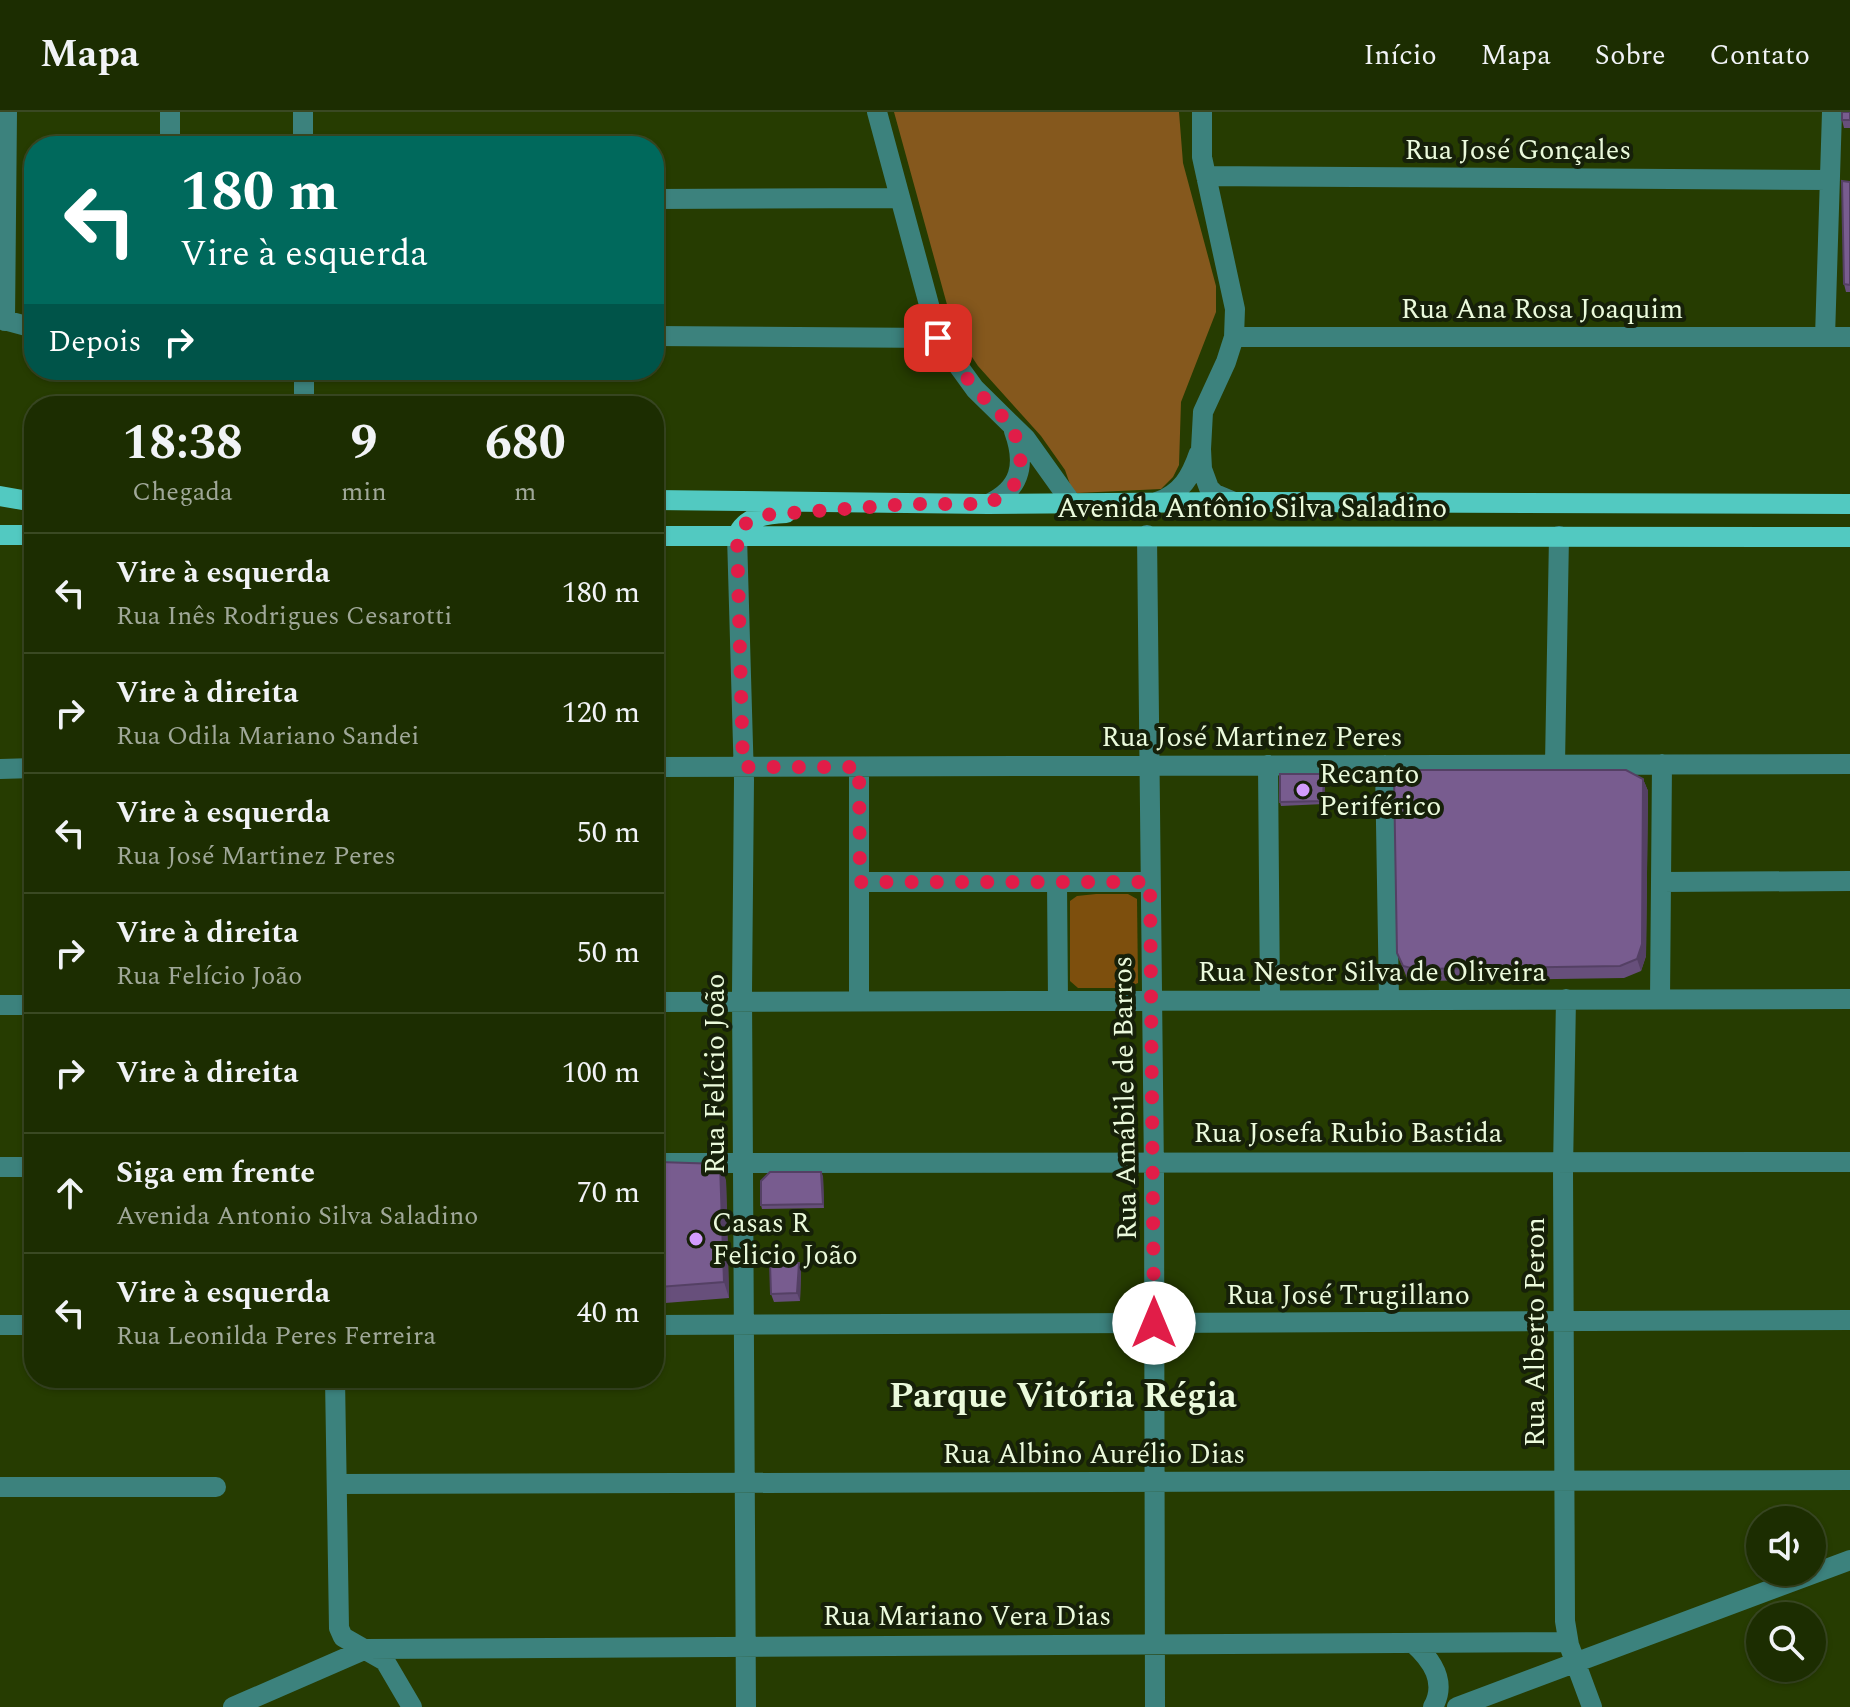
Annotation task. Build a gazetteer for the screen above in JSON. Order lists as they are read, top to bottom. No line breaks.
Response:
{"streets":{"main road":["Avenida Antônio Silva Saladino"],"street":["Rua José Gonçales","Rua Ana Rosa Joaquim","Rua José Martinez Peres","Rua Nestor Silva de Oliveira","Rua Felício João","Rua Amábile de Barros","Rua Josefa Rubio Bastida","Rua José Trugillano","Rua Alberto Peron","Rua Albino Aurélio Dias","Rua Mariano Vera Dias"]},"crossings":[["Avenida Antônio Silva Saladino","Rua Felício João"],["Avenida Antônio Silva Saladino","Rua Amábile de Barros"],["Rua José Martinez Peres","Rua Felício João"],["Rua José Martinez Peres","Rua Amábile de Barros"],["Rua Nestor Silva de Oliveira","Rua Felício João"],["Rua Nestor Silva de Oliveira","Rua Amábile de Barros"],["Rua Nestor Silva de Oliveira","Rua Alberto Peron"],["Rua Felício João","Rua Josefa Rubio Bastida"],["Rua Felício João","Rua José Trugillano"],["Rua Felício João","Rua Albino Aurélio Dias"],["Rua Felício João","Rua Mariano Vera Dias"],["Rua Amábile de Barros","Rua Josefa Rubio Bastida"],["Rua Amábile de Barros","Rua José Trugillano"],["Rua Amábile de Barros","Rua Albino Aurélio Dias"],["Rua Amábile de Barros","Rua Mariano Vera Dias"],["Rua Josefa Rubio Bastida","Rua Alberto Peron"],["Rua José Trugillano","Rua Alberto Peron"],["Rua Alberto Peron","Rua Albino Aurélio Dias"],["Rua Alberto Peron","Rua Mariano Vera Dias"]],"districts":["Parque Vitória Régia"],"places":["Recanto Periférico","Casas R Felicio João"],"page":{"header":"Mapa","nav":["Início","Mapa","Sobre","Contato"],"turn":["180 m","Vire à esquerda"],"then":"Depois","eta":["18:38","Chegada","9","min","680","m"],"list":[{"name":"Vire à esquerda","note":"Rua Inês Rodrigues Cesarotti","value":"180 m"},{"name":"Vire à direita","note":"Rua Odila Mariano Sandei","value":"120 m"},{"name":"Vire à esquerda","note":"Rua José Martinez Peres","value":"50 m"},{"name":"Vire à direita","note":"Rua Felício João","value":"50 m"},{"name":"Vire à direita","value":"100 m"},{"name":"Siga em frente","note":"Avenida Antonio Silva Saladino","value":"70 m"},{"name":"Vire à esquerda","note":"Rua Leonilda Peres Ferreira","value":"40 m"}]}}
